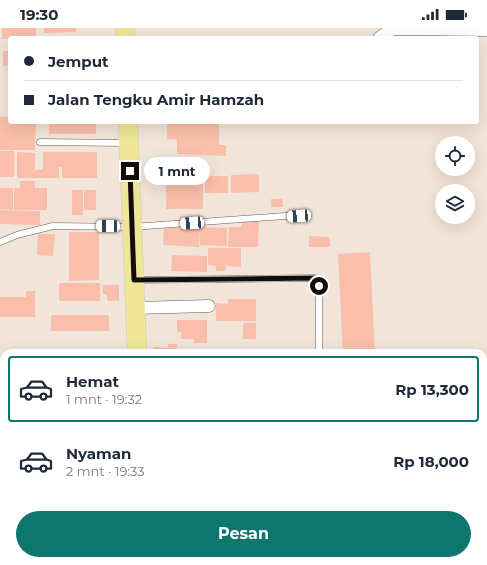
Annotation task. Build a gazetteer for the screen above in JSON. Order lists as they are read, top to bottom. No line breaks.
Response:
{"page":{"status":"19:30","banner":["Jemput","Jalan Tengku Amir Hamzah"],"bubble":"1 mnt","list":[{"name":"Hemat","note":"1 mnt · 19:32","value":"Rp 13,300"},{"name":"Nyaman","note":"2 mnt · 19:33","value":"Rp 18,000"}],"buttons":"Pesan"}}
